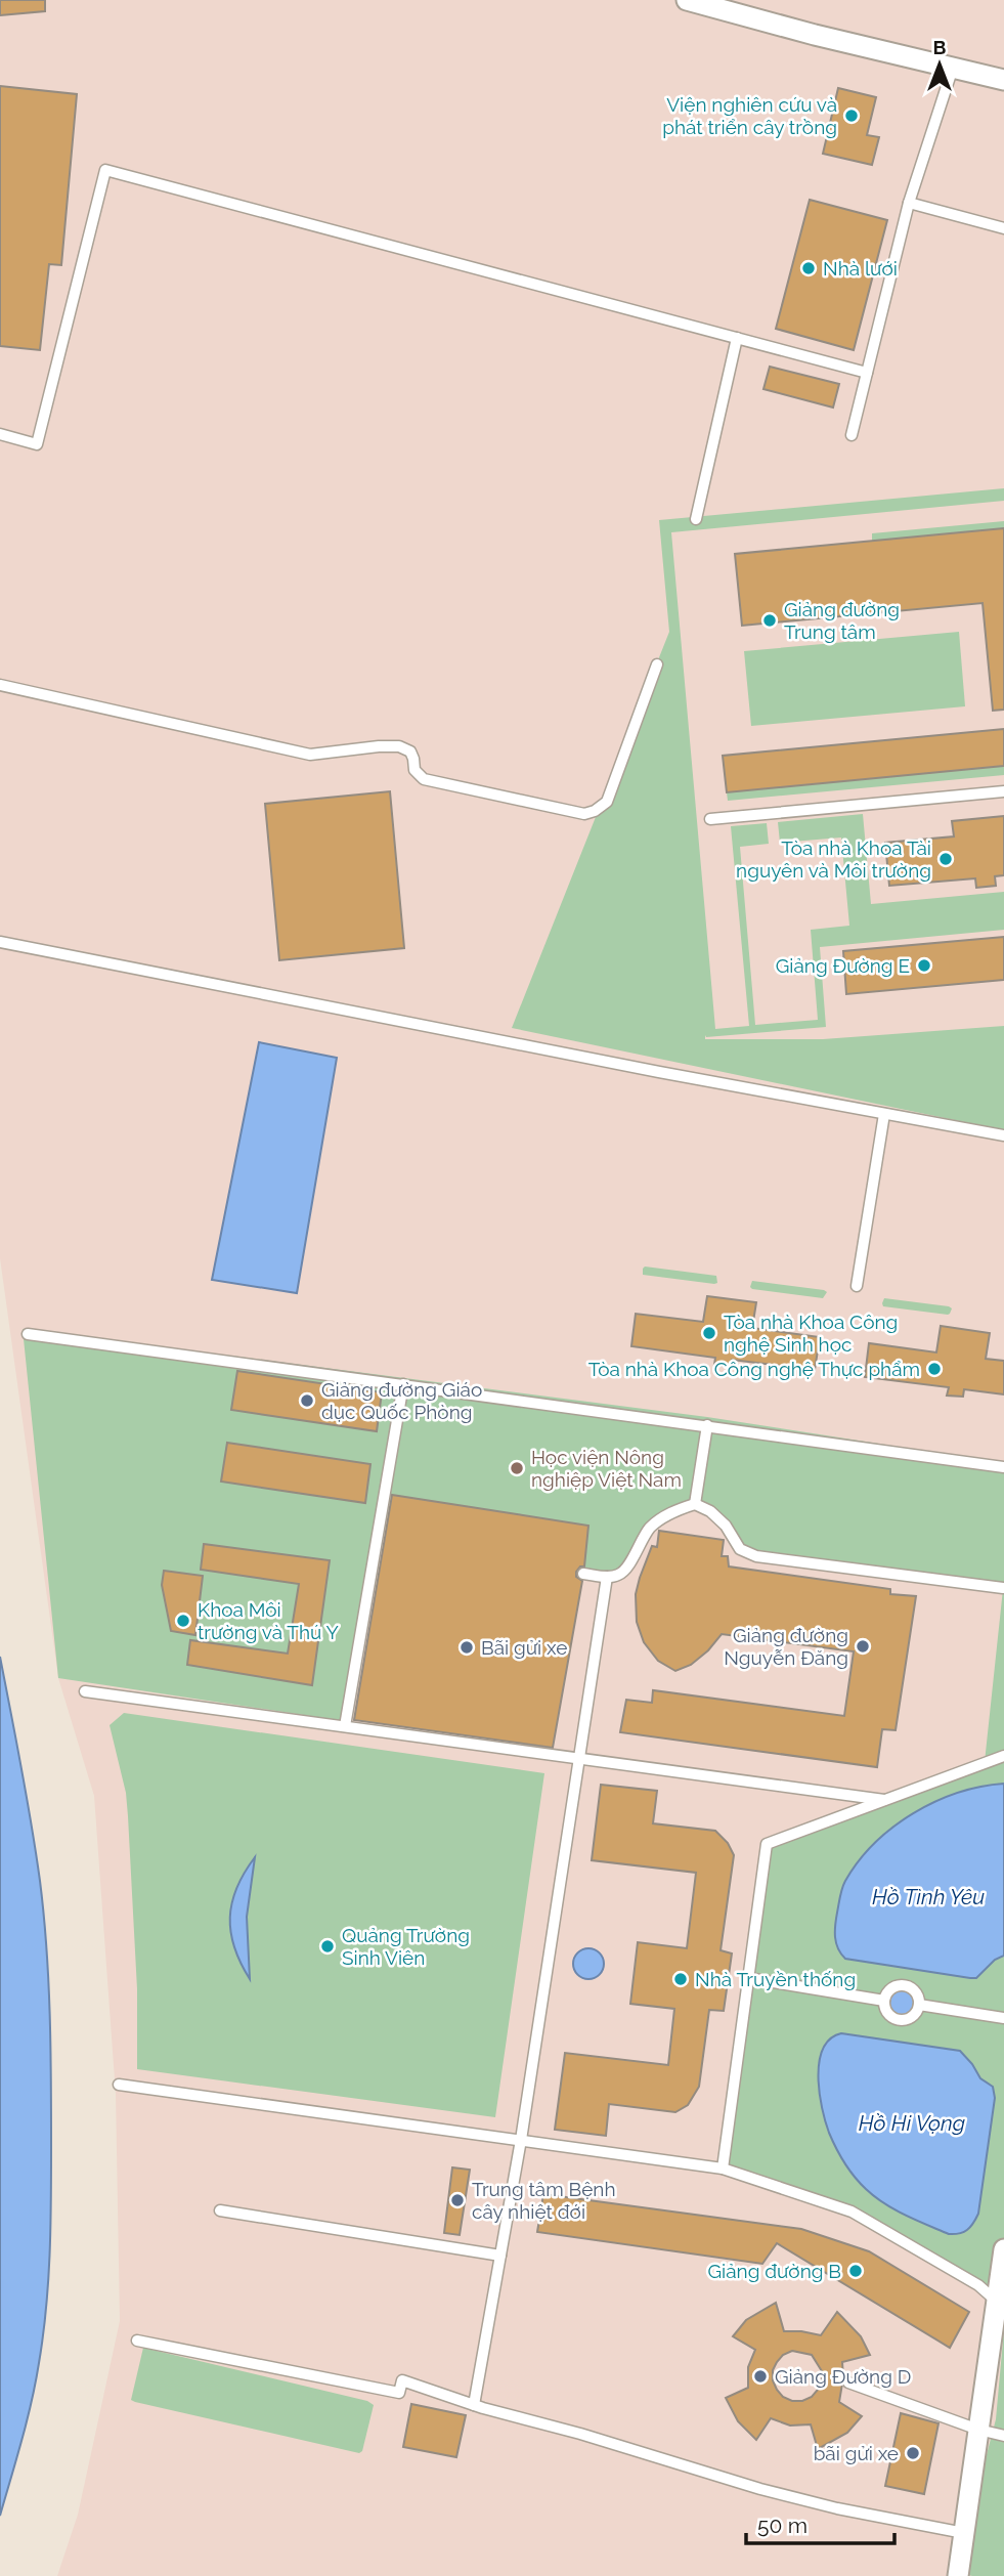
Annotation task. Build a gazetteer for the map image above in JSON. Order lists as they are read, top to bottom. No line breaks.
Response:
{"water":["Hồ Tình Yêu","Hồ Hi Vọng"],"places":["Viện nghiên cứu và phát triển cây trồng","Nhà lưới","Giảng đường Trung tâm","Tòa nhà Khoa Tài nguyên và Môi trường","Giảng Đường E","Tòa nhà Khoa Công nghệ Sinh học","Tòa nhà Khoa Công nghệ Thực phẩm","Giảng đường Giáo dục Quốc Phòng","Học viện Nông nghiệp Việt Nam","Khoa Môi trường và Thú Y","Giảng đường Nguyễn Đăng","Bãi gửi xe","Quảng Trường Sinh Viên","Nhà Truyền thống","Trung tâm Bệnh cây nhiệt đới","Giảng đường B","Giảng Đường D","bãi gửi xe"],"scale_bar":"50 m","north":"top"}
